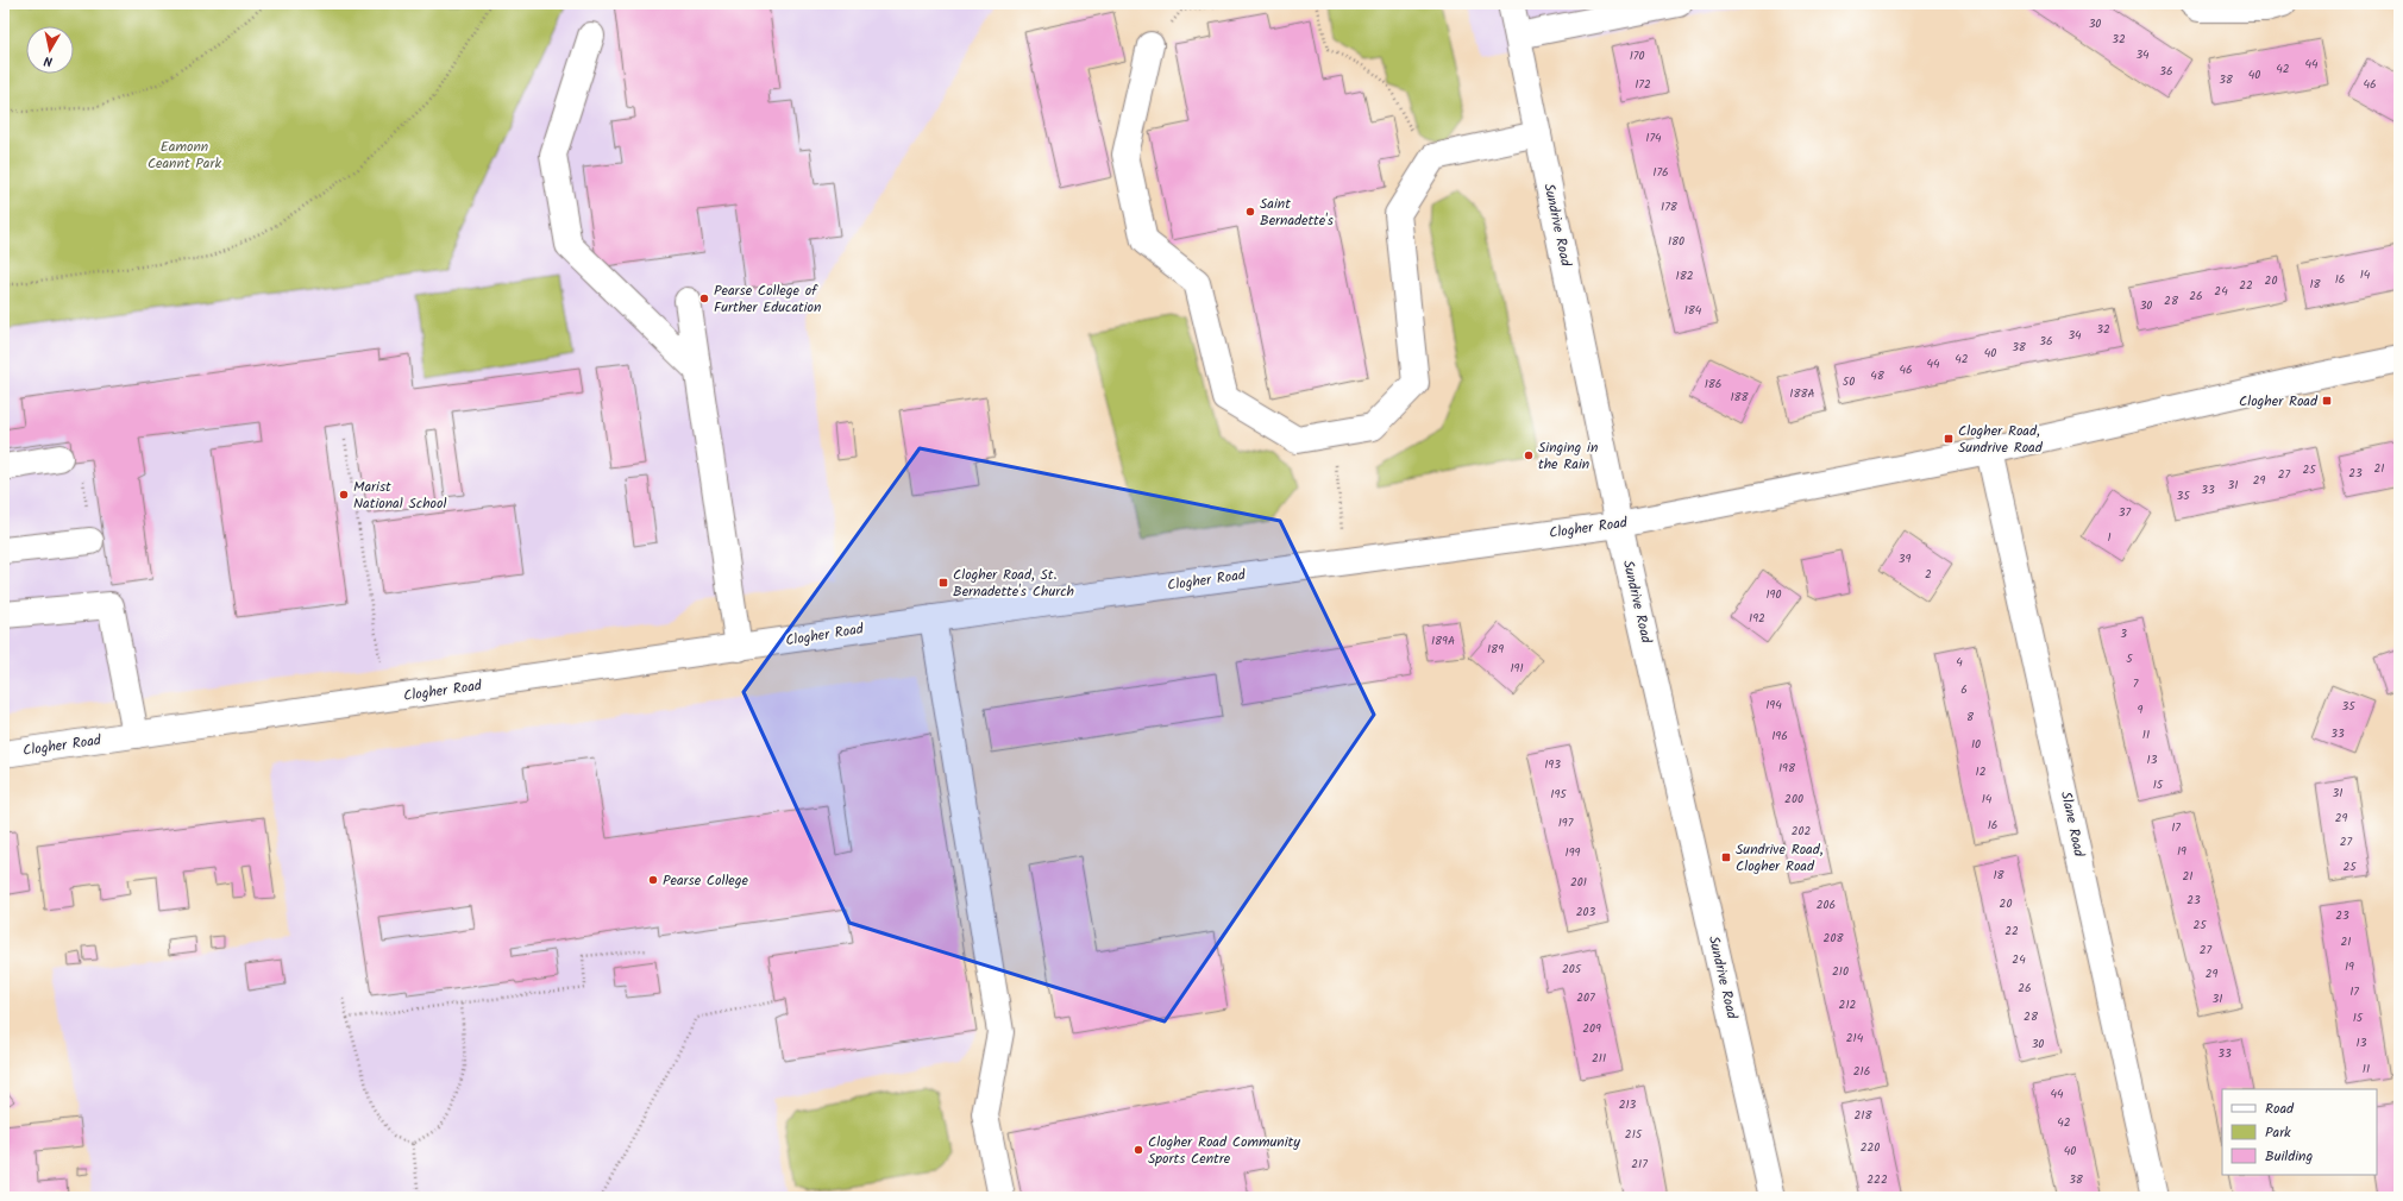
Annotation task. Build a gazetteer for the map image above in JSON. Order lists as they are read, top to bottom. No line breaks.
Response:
{"streets":{"street":["Sundrive Road","Clogher Road","Slane Road"]},"crossings":[["Sundrive Road","Clogher Road"],["Clogher Road","Slane Road"]],"parks":["Eamonn Ceannt Park"],"places":{"other":["Saint Bernadette's","Pearse College of Further Education","Singing in the Rain","Marist National School","Pearse College","Clogher Road Community Sports Centre"],"transit":["Clogher Road","Clogher Road, Sundrive Road","Clogher Road, St. Bernadette's Church","Sundrive Road, Clogher Road"]},"house_numbers":["30","32","34","170","44","42","36","40","38","172","46","174","176","178","180","14","182","16","20","18","22","24","26","28","30","184","32","34","36","38","40","42","44","46","48","50","186","188A","188","21","25","23","27","29","31","33","35","37","1","39","2","190","192","3","189A","189","5","4","191","7","6","194","35","9","8","33","11","196","10","13","193","198","12","15","31","195","200","14","29","197","16","17","202","27","19","199","25","18","21","201","23","20","206","203","23","25","22","208","21","27","24","19","205","210","29","26","17","207","31","212","28","15","209","214","13","30","33","211","11","216","44","213","218","42","215","220","40","217","222","38"],"legend":["Road","Park","Building"],"north":"bottom"}
